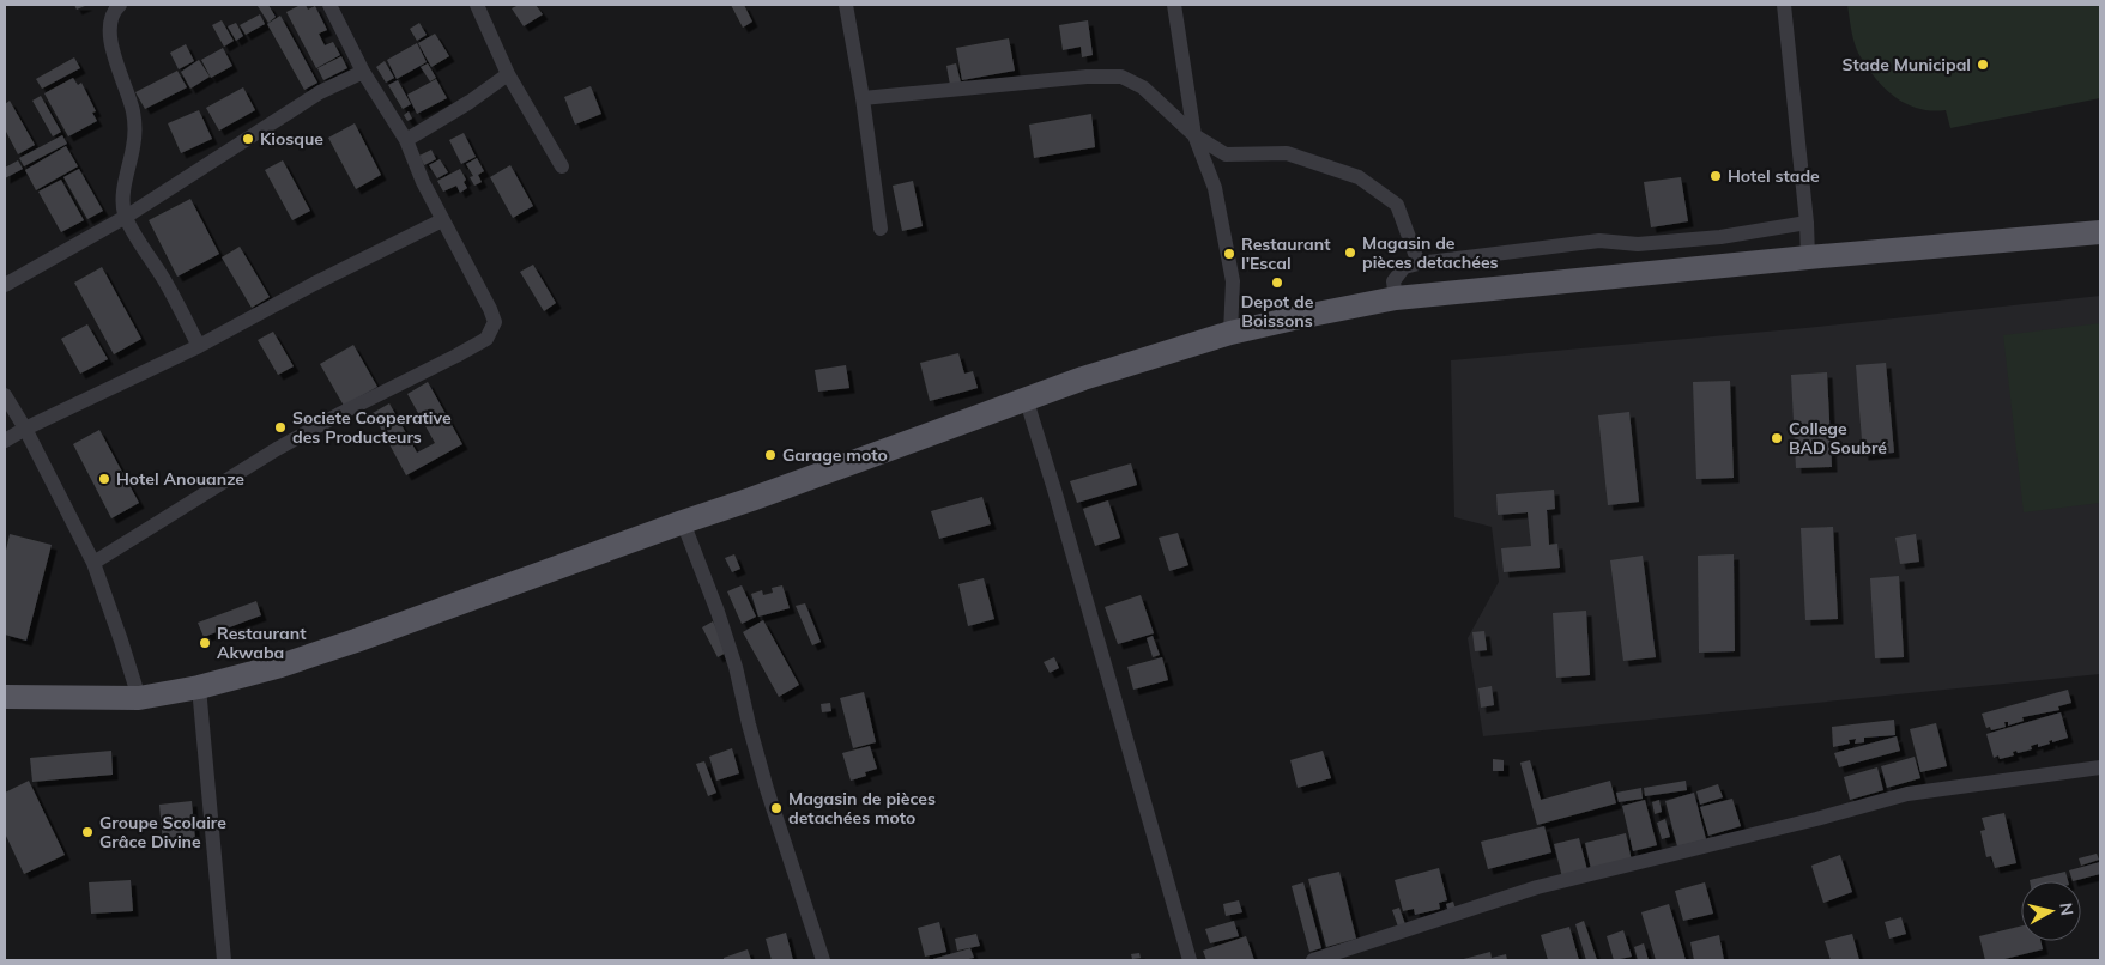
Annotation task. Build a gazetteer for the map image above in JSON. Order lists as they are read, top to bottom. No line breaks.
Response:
{"places":["Stade Municipal","Kiosque","Hotel stade","Magasin de pièces detachées","Restaurant l'Escal","Depot de Boissons","Societe Cooperative des Producteurs","College BAD Soubré","Garage moto","Hotel Anouanze","Restaurant Akwaba","Magasin de pièces detachées moto","Groupe Scolaire Grâce Divine"],"north":"right"}
